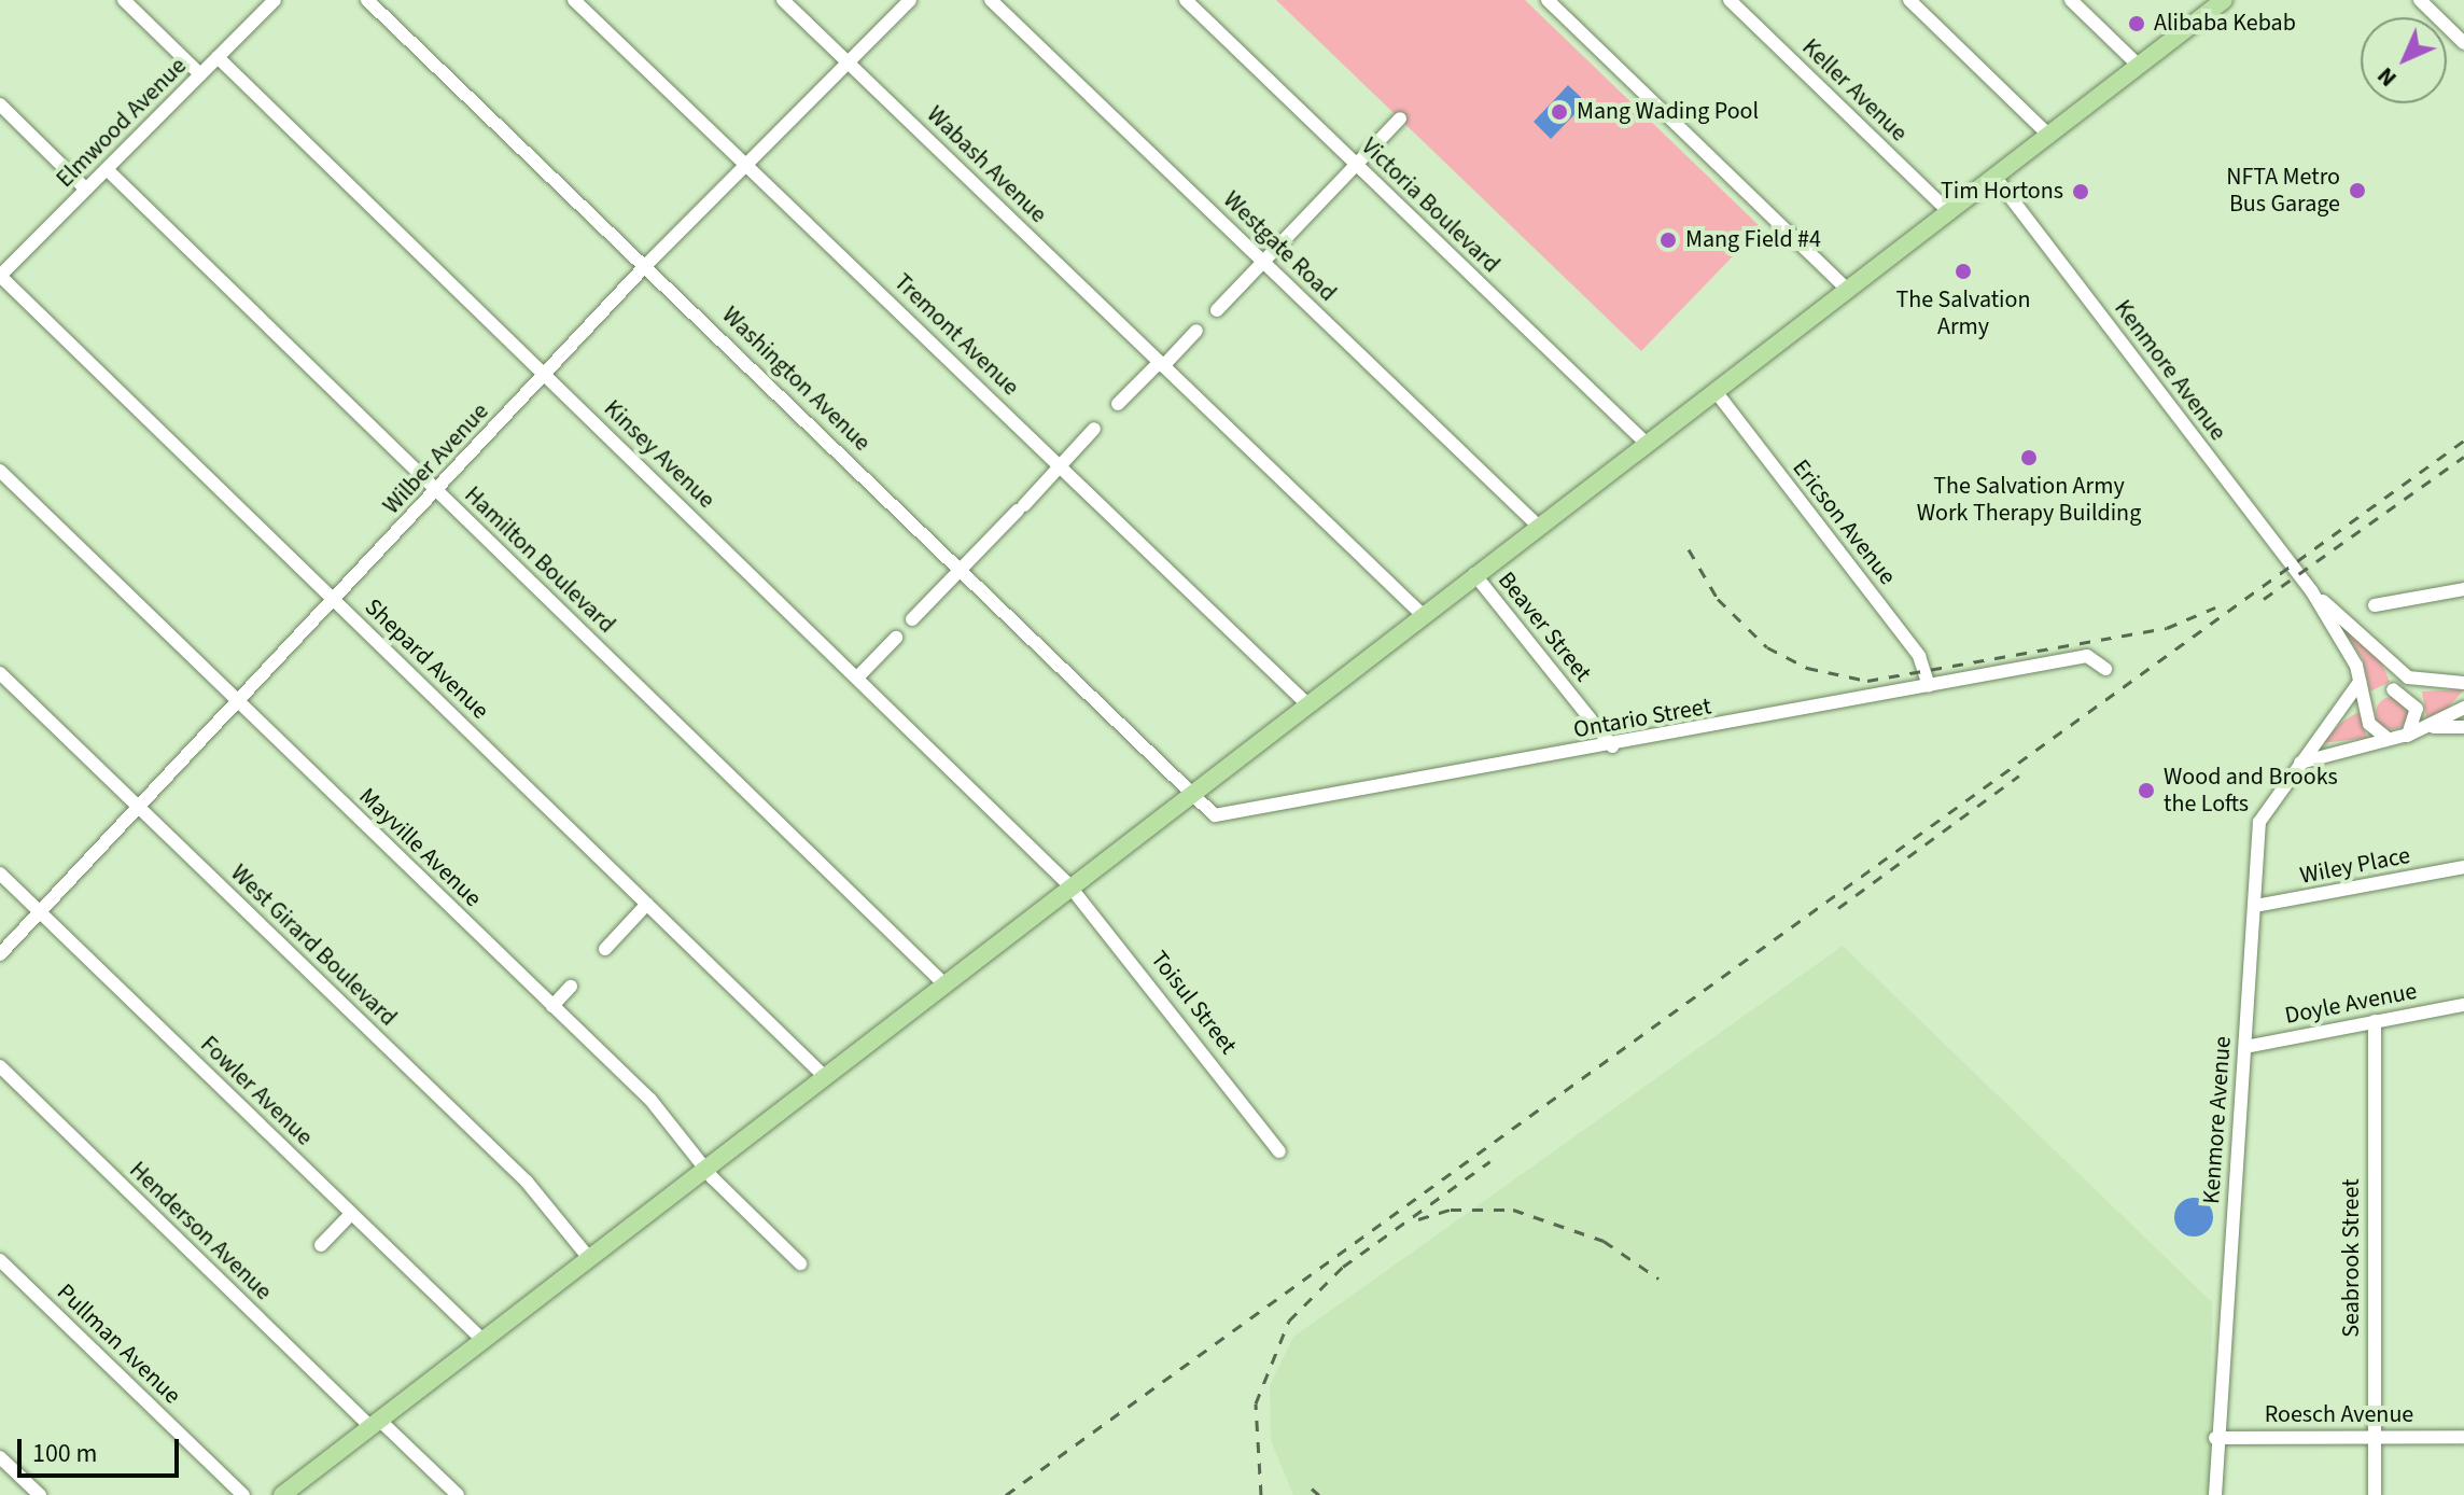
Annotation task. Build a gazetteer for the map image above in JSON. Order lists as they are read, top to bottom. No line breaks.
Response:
{"streets":{"street":["Keller Avenue","Elmwood Avenue","Wabash Avenue","Victoria Boulevard","Westgate Road","Tremont Avenue","Kenmore Avenue","Washington Avenue","Kinsey Avenue","Wilber Avenue","Ericson Avenue","Hamilton Boulevard","Beaver Street","Shepard Avenue","Ontario Street","Mayville Avenue","Wiley Place","West Girard Boulevard","Toisul Street","Doyle Avenue","Fowler Avenue","Henderson Avenue","Seabrook Street","Pullman Avenue","Roesch Avenue"]},"crossings":[["Elmwood Avenue","Kinsey Avenue"],["Elmwood Avenue","Hamilton Boulevard"],["Elmwood Avenue","Shepard Avenue"],["Wabash Avenue","Wilber Avenue"],["Tremont Avenue","Wilber Avenue"],["Kenmore Avenue","Wiley Place"],["Kenmore Avenue","Doyle Avenue"],["Kenmore Avenue","Roesch Avenue"],["Washington Avenue","Wilber Avenue"],["Washington Avenue","Ontario Street"],["Kinsey Avenue","Wilber Avenue"],["Kinsey Avenue","Toisul Street"],["Wilber Avenue","Hamilton Boulevard"],["Wilber Avenue","Shepard Avenue"],["Wilber Avenue","Mayville Avenue"],["Wilber Avenue","West Girard Boulevard"],["Wilber Avenue","Fowler Avenue"],["Ericson Avenue","Ontario Street"],["Beaver Street","Ontario Street"],["Doyle Avenue","Seabrook Street"],["Seabrook Street","Roesch Avenue"]],"places":["Alibaba Kebab","Mang Wading Pool","NFTA Metro Bus Garage","Tim Hortons","Mang Field #4","The Salvation Army","The Salvation Army Work Therapy Building","Wood and Brooks the Lofts"],"scale_bar":"100 m","north":"bottom left"}
